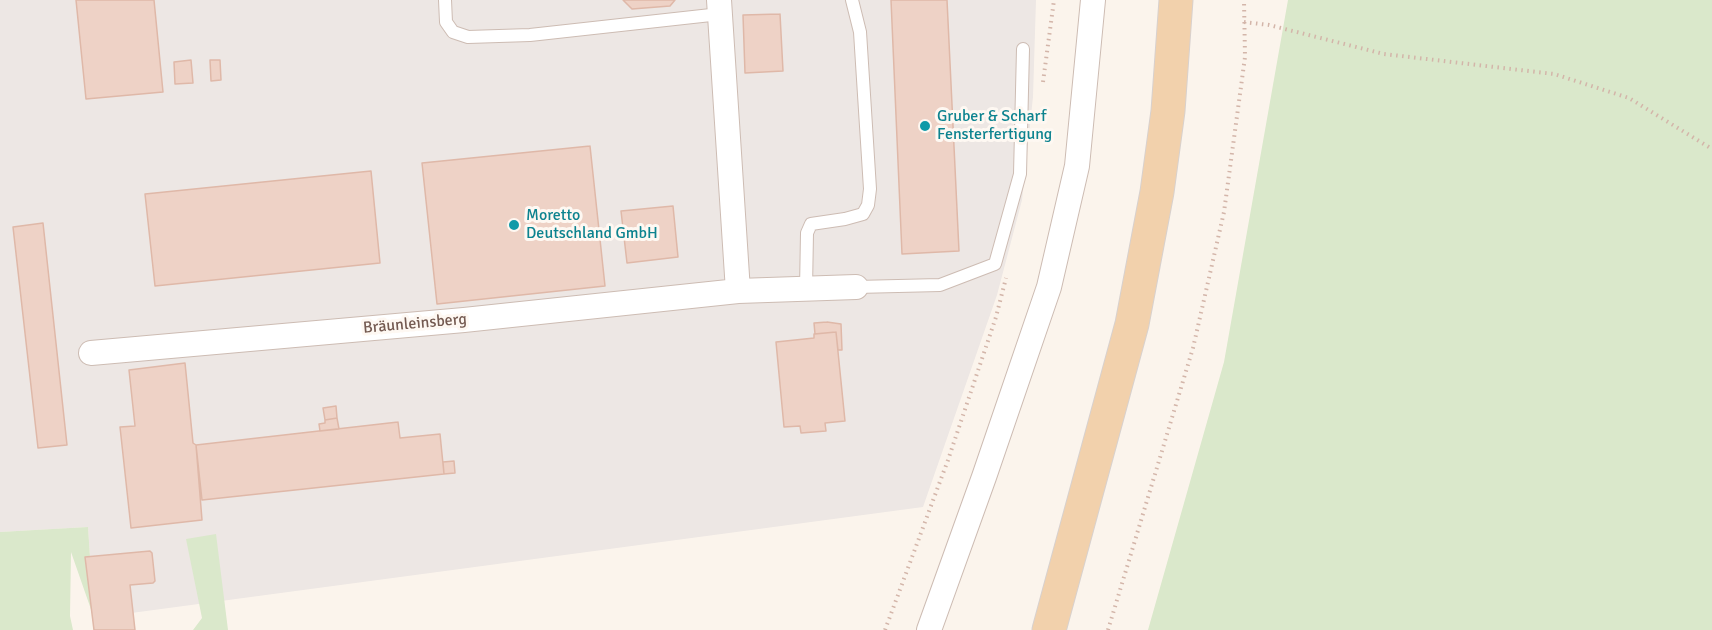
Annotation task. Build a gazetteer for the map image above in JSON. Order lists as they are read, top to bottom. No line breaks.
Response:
{"streets":{"street":["Bräunleinsberg"]},"places":["Gruber & Scharf Fensterfertigung","Moretto Deutschland GmbH"]}
